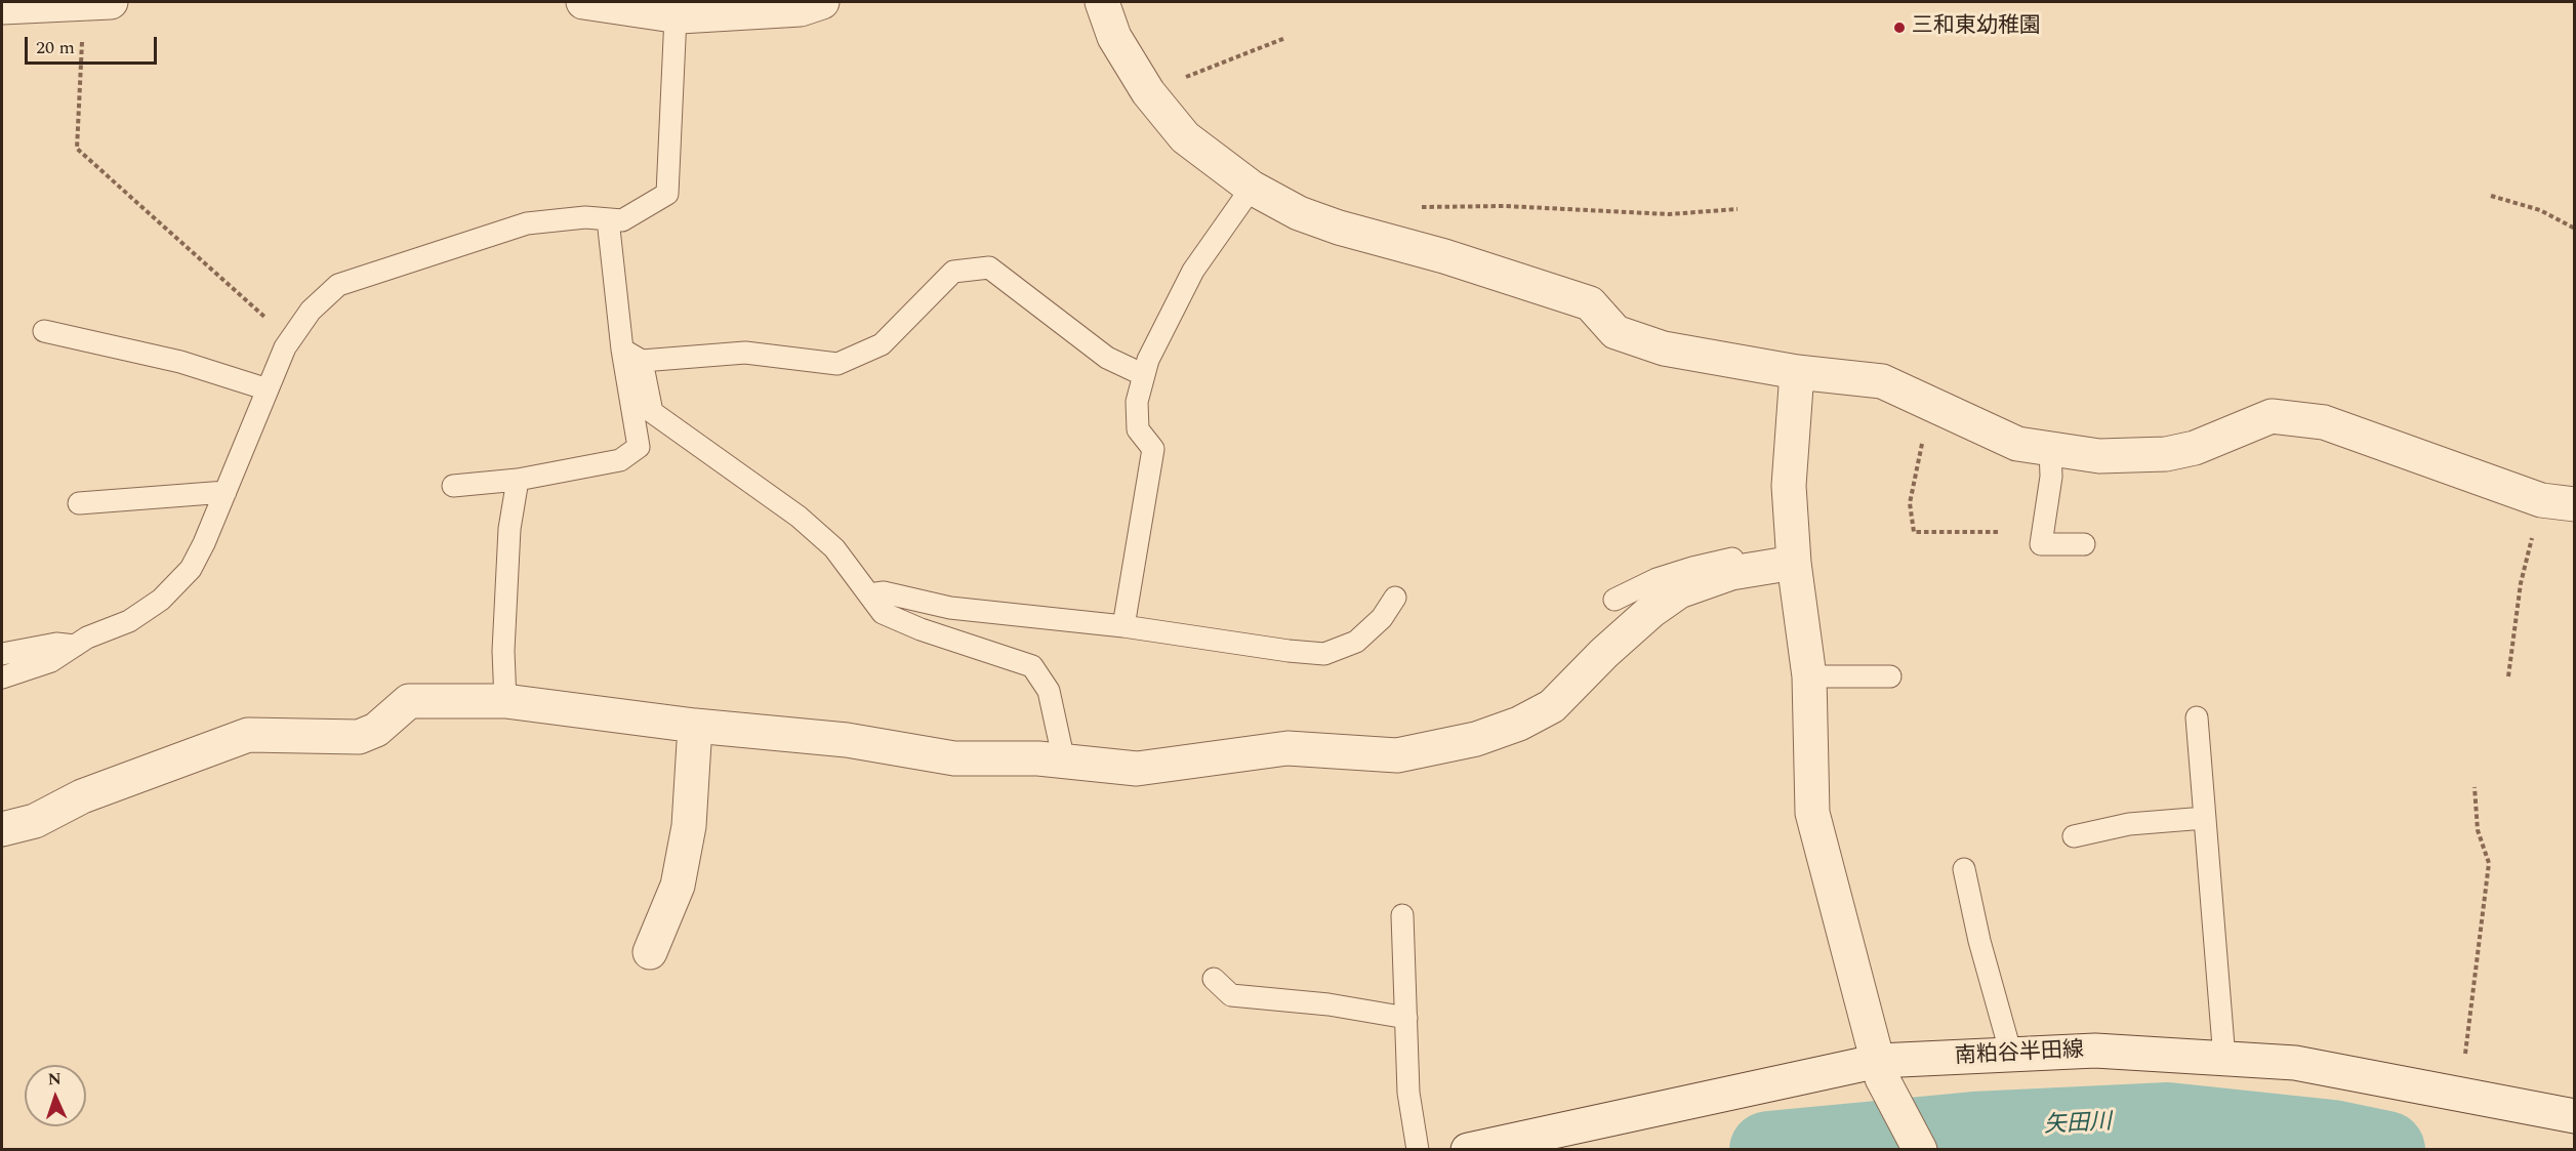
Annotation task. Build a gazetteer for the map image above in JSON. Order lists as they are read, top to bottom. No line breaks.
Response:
{"streets":{"street":["南粕谷半田線"]},"water":["矢田川"],"places":["三和東幼稚園"],"scale_bar":"20 m","north":"top"}
